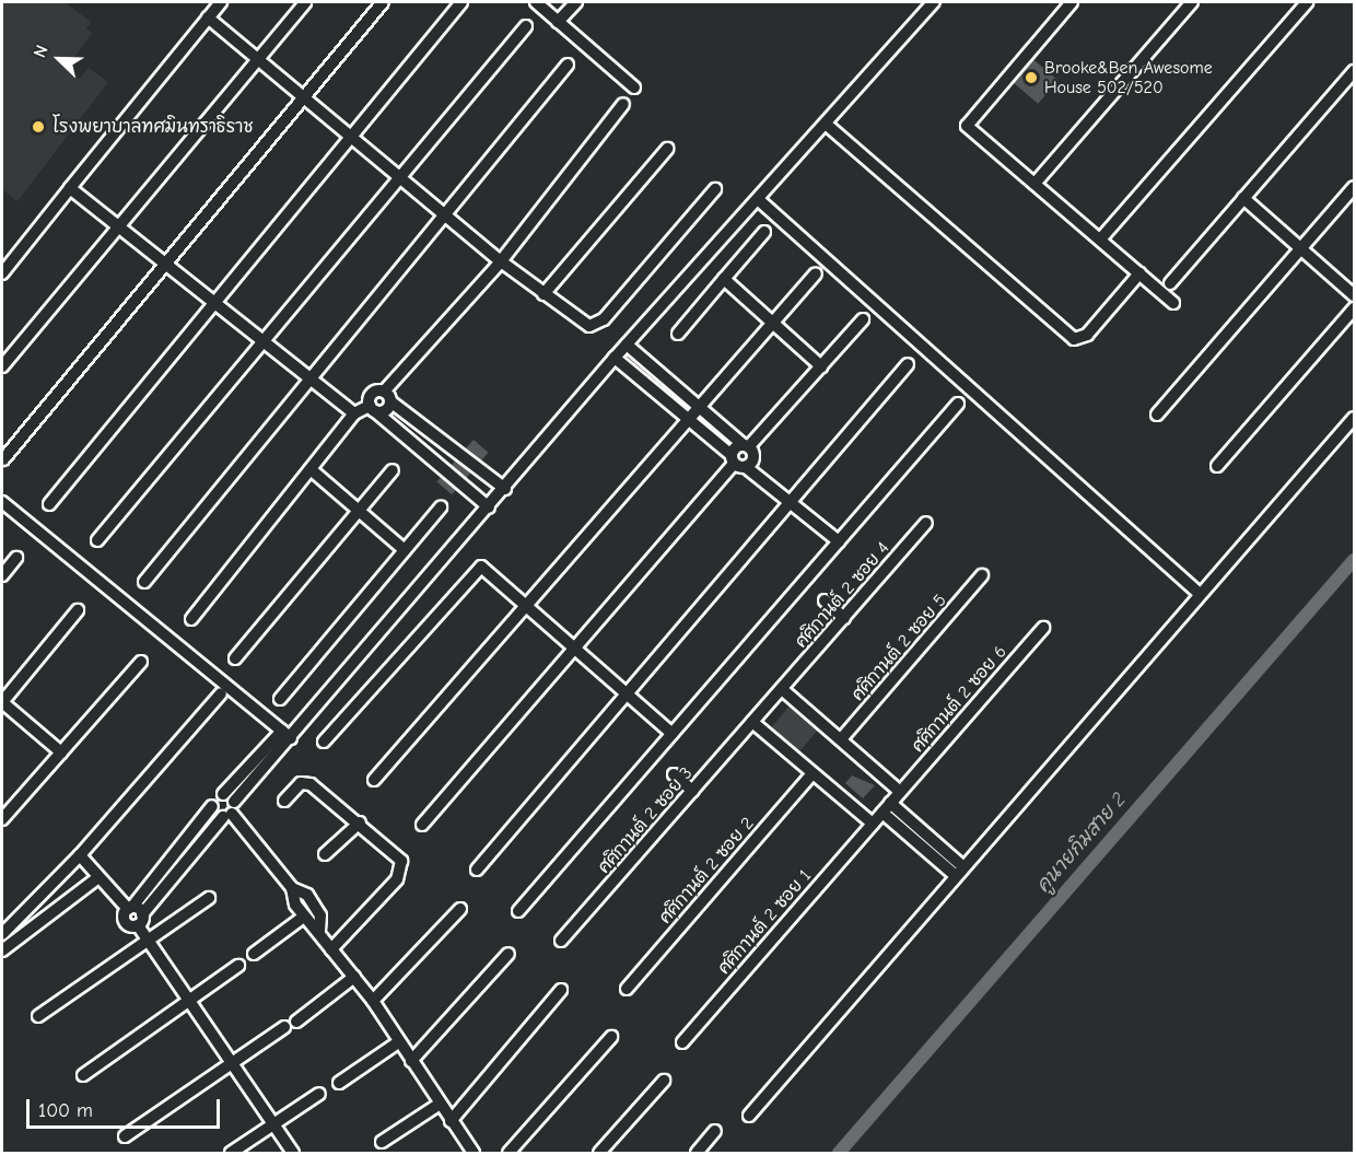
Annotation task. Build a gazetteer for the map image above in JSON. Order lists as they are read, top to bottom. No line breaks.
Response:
{"streets":{"street":["ศศิกานต์ 2 ซอย 4","ศศิกานต์ 2 ซอย 5","ศศิกานต์ 2 ซอย 6","ศศิกานต์ 2 ซอย 3","ศศิกานต์ 2 ซอย 2","ศศิกานต์ 2 ซอย 1"]},"crossings":[["ศศิกานต์ 2 ซอย 4","ศศิกานต์ 2 ซอย 3"],["ศศิกานต์ 2 ซอย 6","ศศิกานต์ 2 ซอย 1"]],"water":["คูนายกิมสาย 2"],"places":["Brooke&Ben Awesome House 502/520","โรงพยาบาลทศมินทราธิราช"],"scale_bar":"100 m","north":"top left"}
